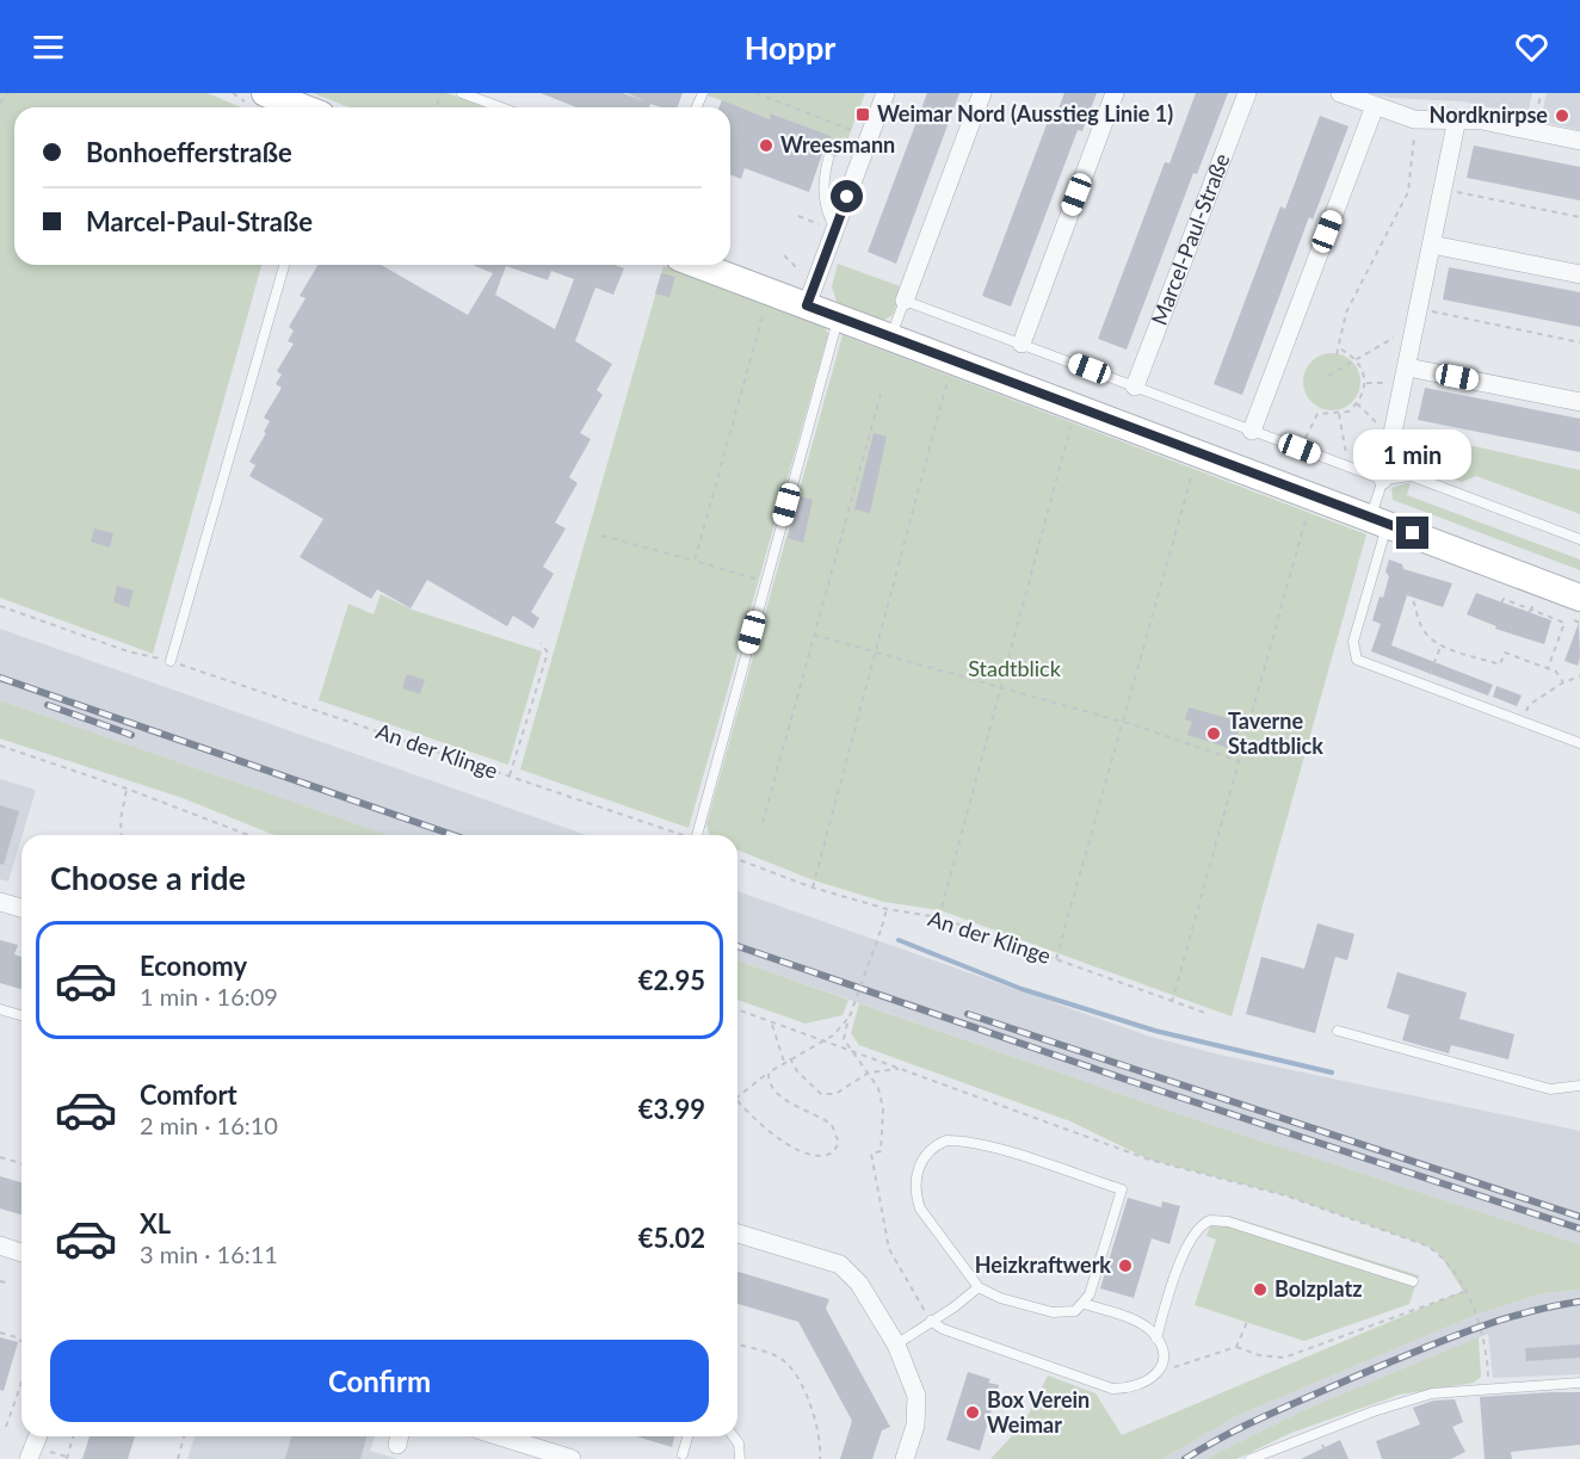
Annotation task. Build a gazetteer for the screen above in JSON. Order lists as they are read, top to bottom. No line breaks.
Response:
{"streets":{"street":["Marcel-Paul-Straße"],"path":["An der Klinge"]},"parks":["Stadtblick"],"places":{"transit":["Weimar Nord (Ausstieg Linie 1)"],"other":["Nordknirpse","Wreesmann","Taverne Stadtblick","Heizkraftwerk","Bolzplatz","Box Verein Weimar"]},"page":{"header":"Hoppr","banner":["Bonhoefferstraße","Marcel-Paul-Straße"],"bubble":"1 min","heading":"Choose a ride","list":[{"name":"Economy","note":"1 min · 16:09","value":"€2.95"},{"name":"Comfort","note":"2 min · 16:10","value":"€3.99"},{"name":"XL","note":"3 min · 16:11","value":"€5.02"}],"buttons":"Confirm"}}
